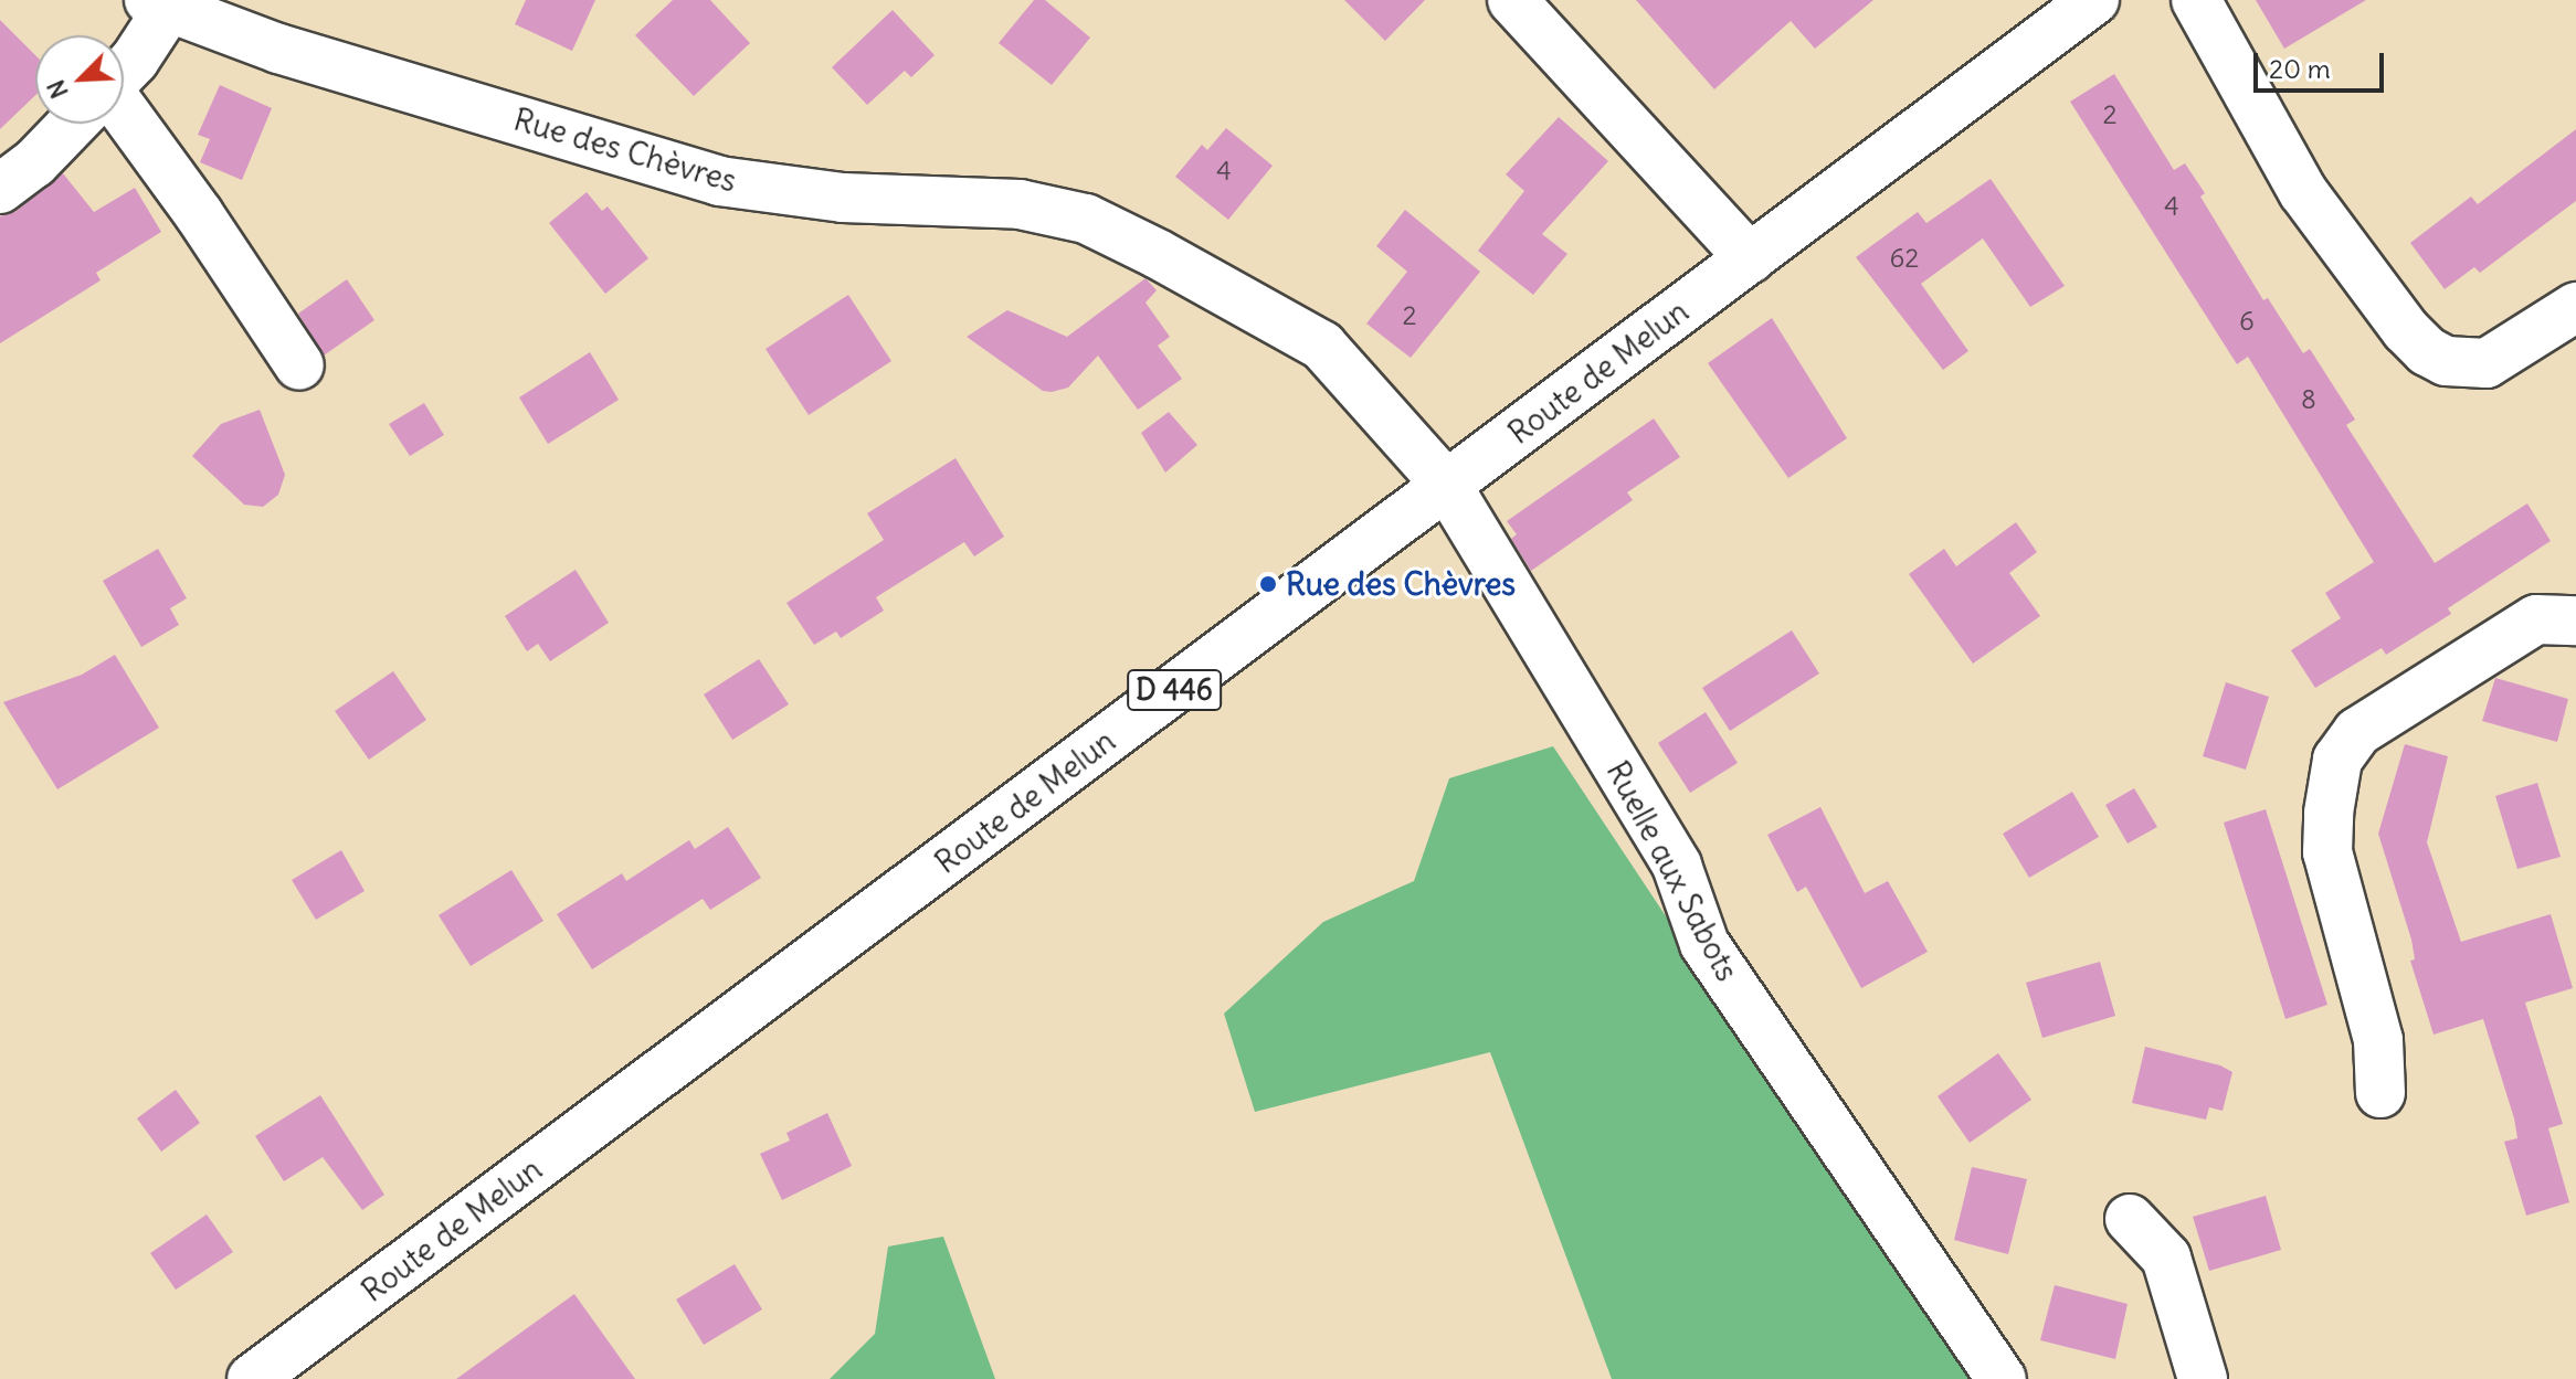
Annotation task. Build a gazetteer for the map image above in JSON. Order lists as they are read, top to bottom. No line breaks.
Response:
{"streets":{"street":["Rue des Chèvres","Route de Melun","D 446","Ruelle aux Sabots"]},"crossings":[["Rue des Chèvres","Route de Melun"],["Rue des Chèvres","Ruelle aux Sabots"],["Route de Melun","Ruelle aux Sabots"]],"places":["Rue des Chèvres"],"house_numbers":["2","4","4","62","2","6","8"],"scale_bar":"20 m","north":"bottom left"}
